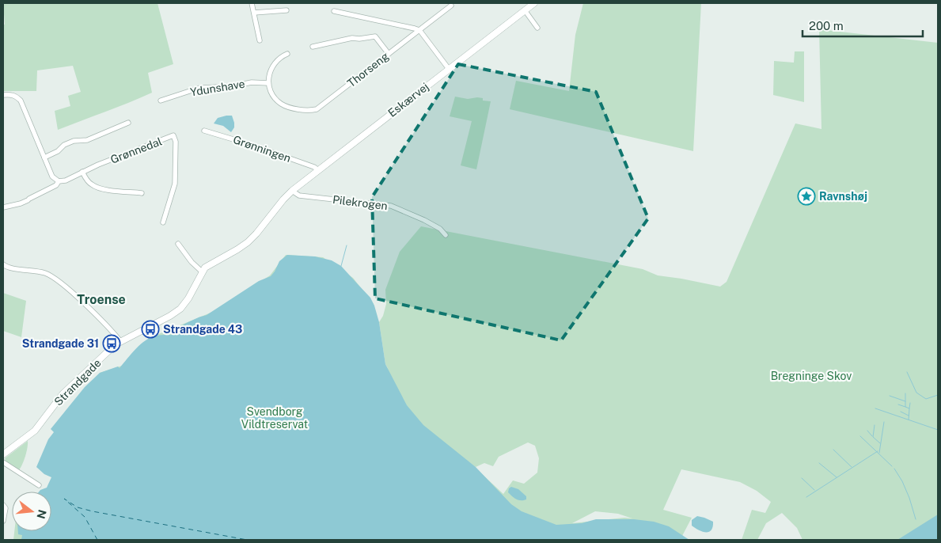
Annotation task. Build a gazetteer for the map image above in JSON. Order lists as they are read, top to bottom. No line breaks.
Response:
{"streets":{"street":["Thorseng","Ydunshave","Eskærvej","Grønningen","Grønnedal","Pilekrogen","Strandgade"]},"crossings":[["Thorseng","Ydunshave"],["Eskærvej","Grønningen"],["Eskærvej","Pilekrogen"],["Eskærvej","Strandgade"],["Pilekrogen","Strandgade"]],"districts":["Troense"],"parks":["Bregninge Skov","Svendborg Vildtreservat"],"places":{"place":["Ravnshøj"],"bus stop":["Strandgade 43","Strandgade 31"]},"scale_bar":"200 m","north":"right"}
